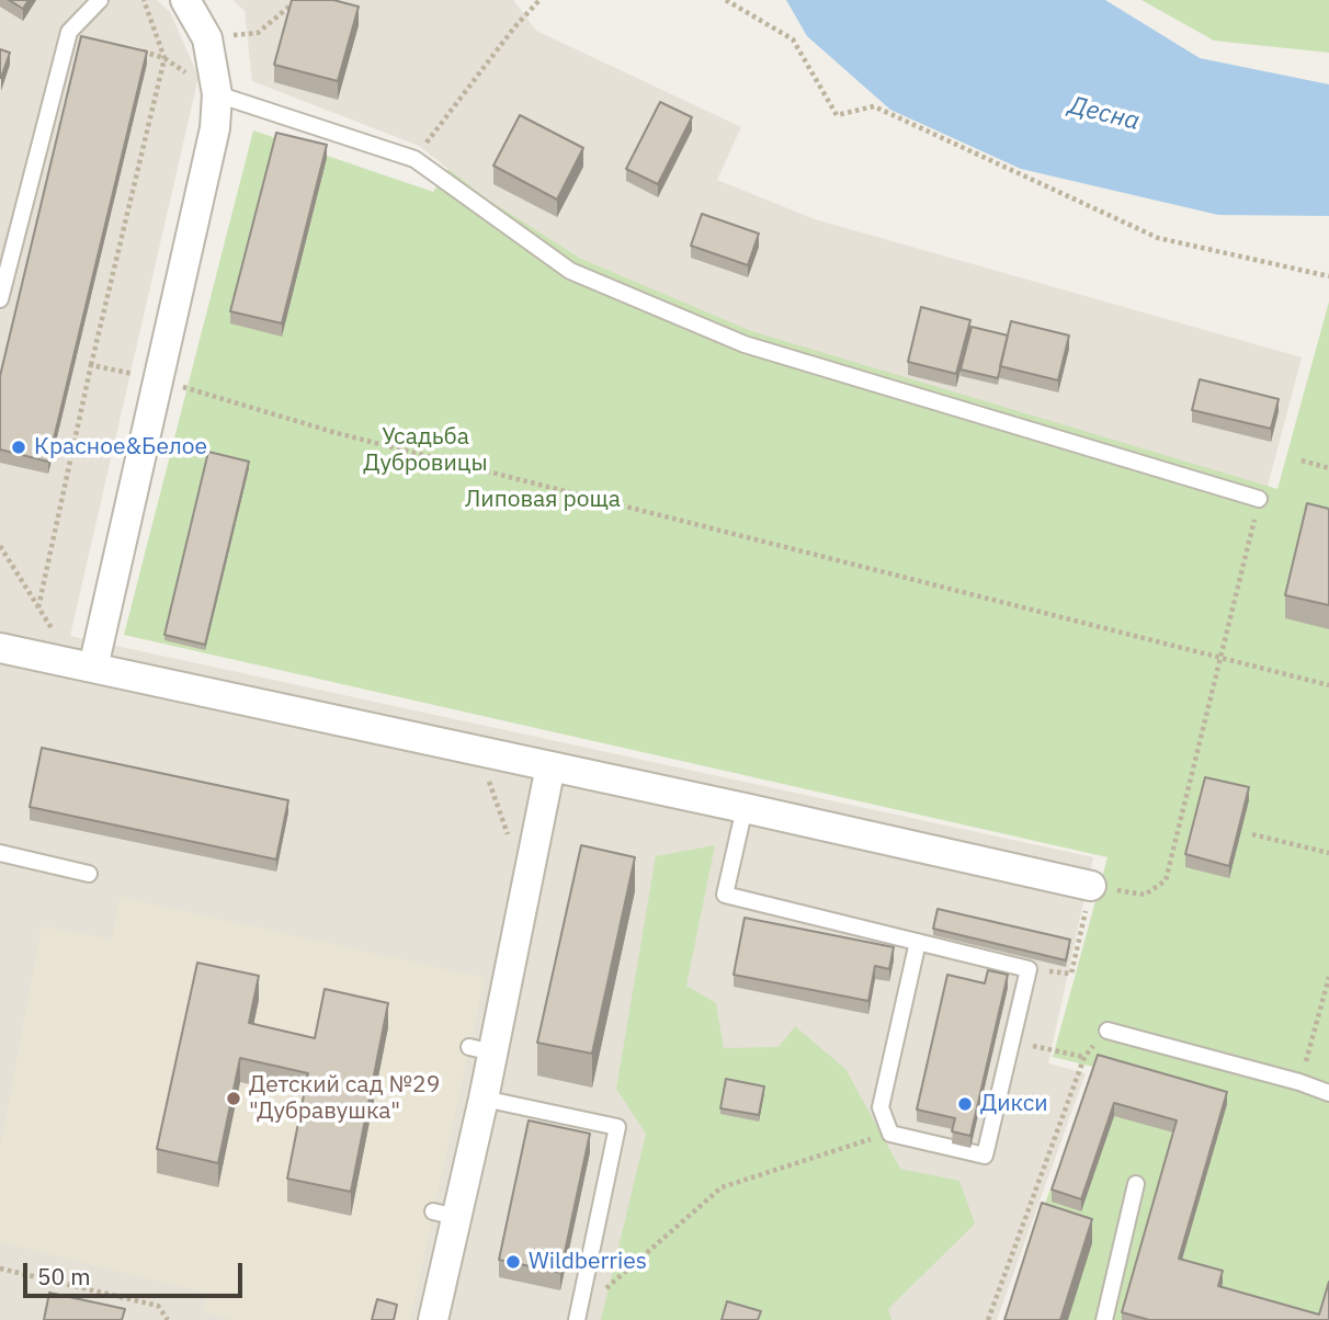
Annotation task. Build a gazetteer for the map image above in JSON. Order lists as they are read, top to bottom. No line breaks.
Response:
{"water":["Десна"],"parks":["Усадьба Дубровицы","Липовая роща"],"places":["Красное&Белое","Детский сад №29 \"Дубравушка\"","Дикси","Wildberries"],"scale_bar":"50 m"}
